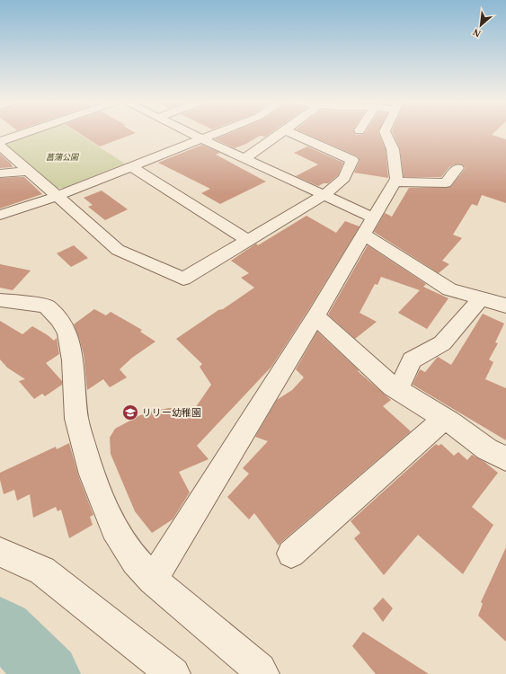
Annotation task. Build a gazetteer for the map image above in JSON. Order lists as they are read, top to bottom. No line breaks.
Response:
{"parks":["菖蒲公園"],"places":{"school or university":["リリー幼稚園"]},"north":"bottom left"}
